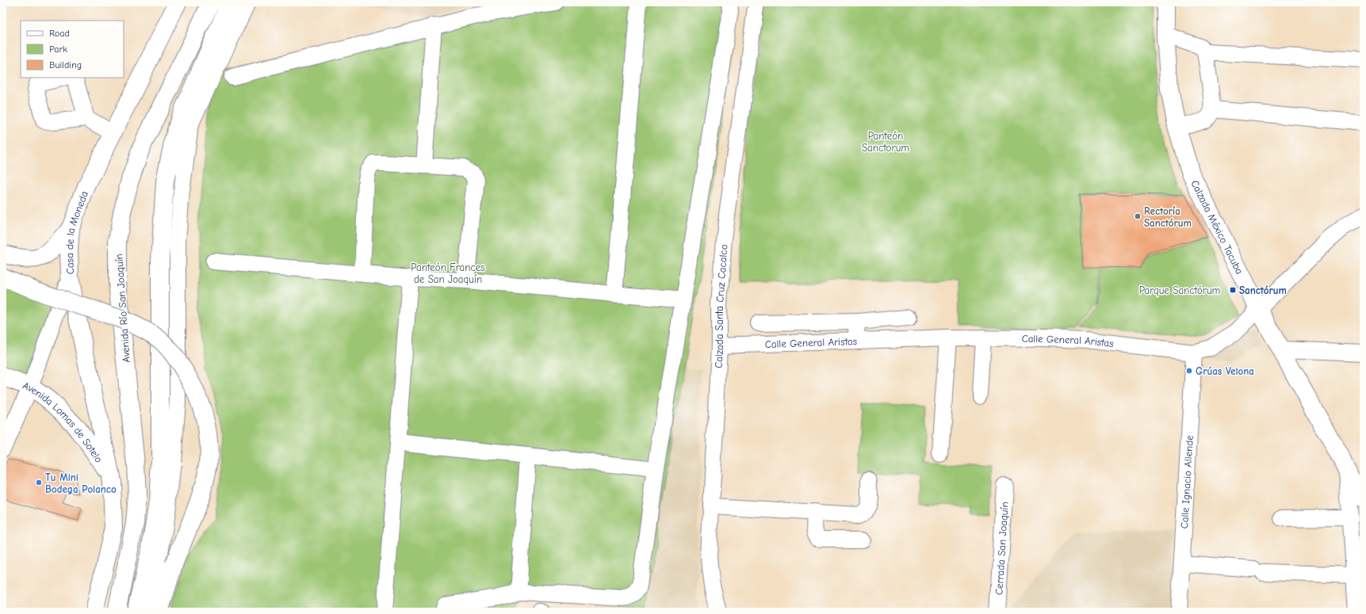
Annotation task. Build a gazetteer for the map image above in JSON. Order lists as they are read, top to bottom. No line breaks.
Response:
{"streets":{"main road":["Calzada México Tacuba","Casa de la Moneda","Avenida Río San Joaquín","Avenida Lomas de Sotelo"],"street":["Calzada Santa Cruz Cacalco","Calle General Aristas","Calle Ignacio Allende","Cerrada San Joaquín"]},"crossings":[["Calzada México Tacuba","Calle General Aristas"],["Casa de la Moneda","Avenida Lomas de Sotelo"],["Calzada Santa Cruz Cacalco","Calle General Aristas"],["Calle General Aristas","Calle Ignacio Allende"]],"parks":["Panteón Sanctorum","Panteón Frances de San Joaquín","Parque Sanctórum"],"places":{"other":["Rectoría Sanctórum","Grúas Velona","Tu Mini Bodega Polanco"],"transit":["Sanctórum"]},"legend":["Road","Park","Building"]}
